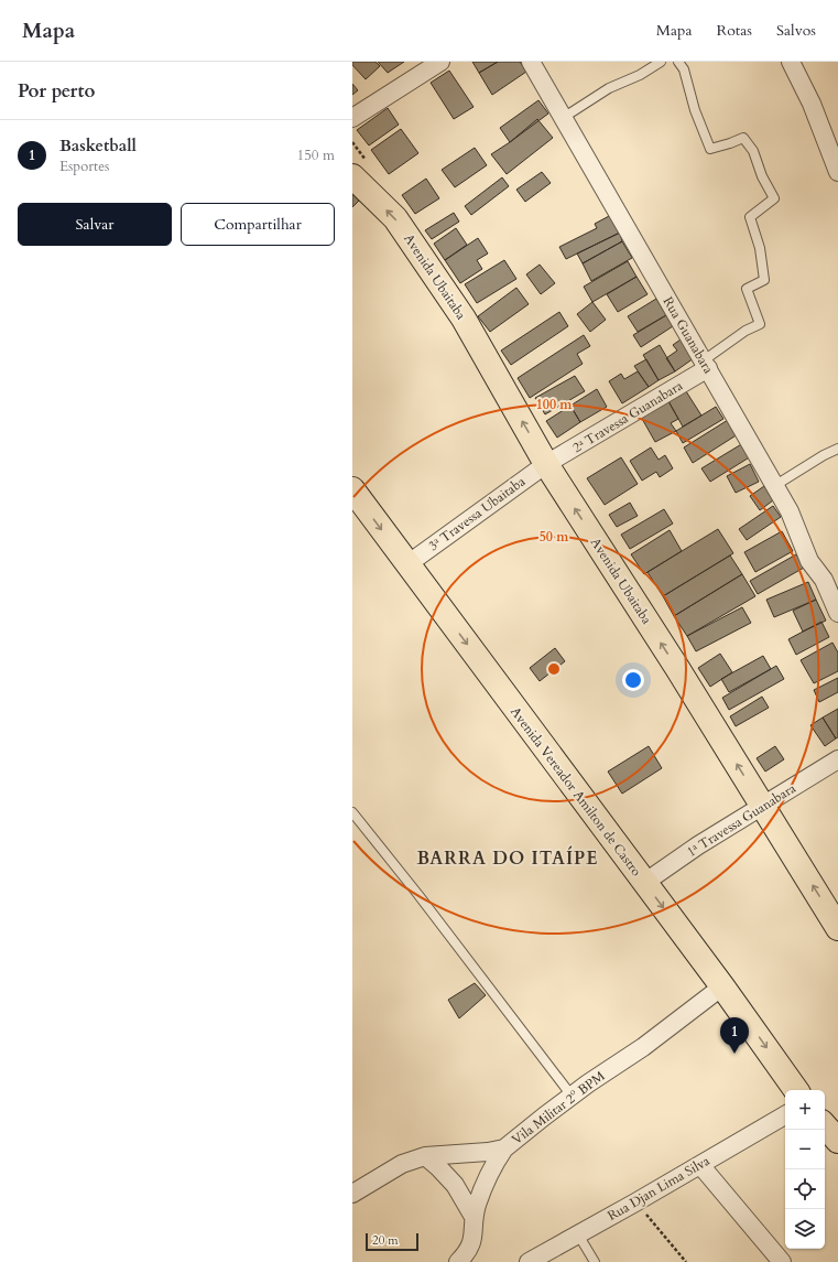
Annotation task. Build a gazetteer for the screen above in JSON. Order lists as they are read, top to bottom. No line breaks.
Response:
{"streets":{"main road":["Avenida Ubaitaba","Avenida Vereador Amilton de Castro"],"street":["Rua Guanabara","2ª Travessa Guanabara","3ª Travessa Ubaitaba","1ª Travessa Guanabara","Vila Militar 2º BPM","Rua Djan Lima Silva"]},"crossings":[["Avenida Ubaitaba","2ª Travessa Guanabara"],["Avenida Ubaitaba","3ª Travessa Ubaitaba"],["Avenida Ubaitaba","1ª Travessa Guanabara"],["Rua Guanabara","2ª Travessa Guanabara"],["2ª Travessa Guanabara","3ª Travessa Ubaitaba"],["3ª Travessa Ubaitaba","Avenida Vereador Amilton de Castro"],["Avenida Vereador Amilton de Castro","1ª Travessa Guanabara"],["Avenida Vereador Amilton de Castro","Vila Militar 2º BPM"]],"one_way":["Avenida Ubaitaba","Avenida Vereador Amilton de Castro"],"districts":["BARRA DO ITAÍPE"],"scale_bar":"20 m","page":{"header":"Mapa","nav":["Mapa","Rotas","Salvos"],"heading":"Por perto","list":[{"mark":"1","name":"Basketball","note":"Esportes","value":"150 m"}],"buttons":["Salvar","Compartilhar"],"pins":"1","map_buttons":["+","−"],"scale":"20 m"},"rings":["100 m","50 m"]}
